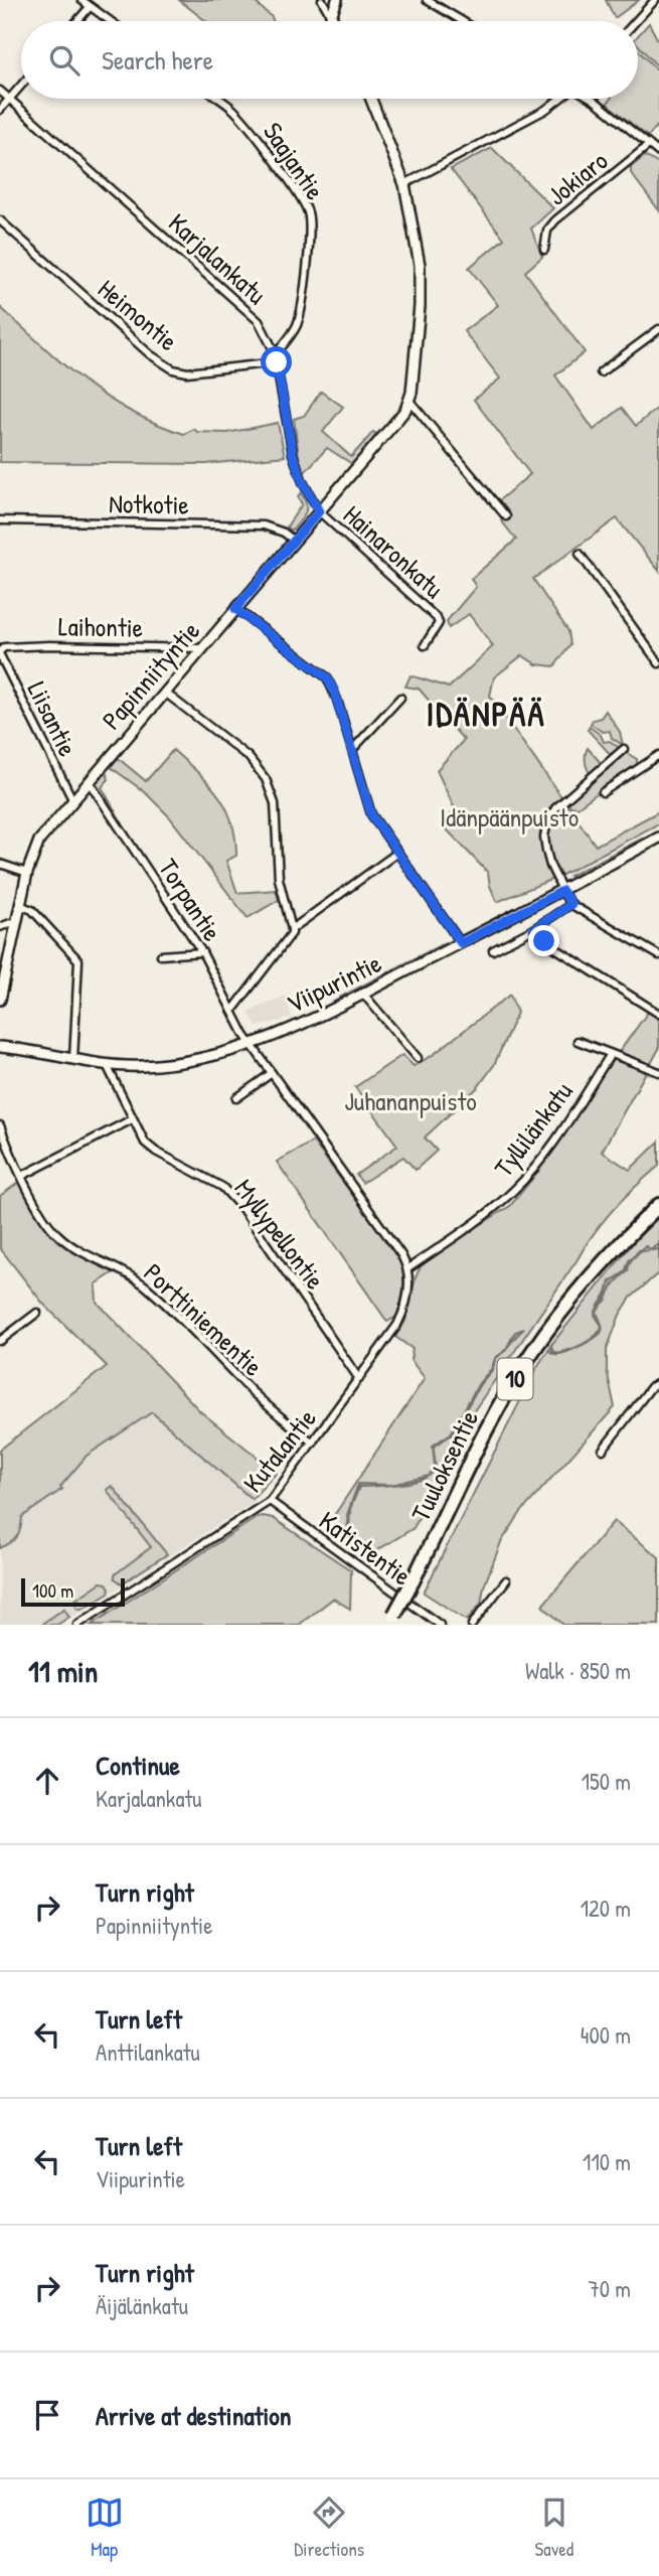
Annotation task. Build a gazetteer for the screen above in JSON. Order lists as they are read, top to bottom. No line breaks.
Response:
{"streets":{"highway":["10","Tuuloksentie"],"street":["Saajantie","Jokiaro","Karjalankatu","Heimontie","Notkotie","Hainaronkatu","Laihontie","Papinniityntie","Liisantie","Torpantie","Viipurintie","Tyllilänkatu","Myllypellontie","Porttiniementie","Kutalantie","Katistentie"]},"crossings":[["Saajantie","Karjalankatu"],["Saajantie","Heimontie"],["Karjalankatu","Heimontie"],["Karjalankatu","Hainaronkatu"],["Karjalankatu","Papinniityntie"],["Notkotie","Papinniityntie"],["Hainaronkatu","Papinniityntie"],["Laihontie","Papinniityntie"],["Laihontie","Liisantie"],["Papinniityntie","Liisantie"],["Papinniityntie","Torpantie"],["Torpantie","Viipurintie"],["Torpantie","Tyllilänkatu"],["Torpantie","Kutalantie"],["Viipurintie","Myllypellontie"],["Tyllilänkatu","Kutalantie"],["Myllypellontie","Kutalantie"],["Porttiniementie","Kutalantie"],["Kutalantie","Katistentie"]],"districts":["IDÄNPÄÄ"],"parks":["Idänpäänpuisto","Juhananpuisto"],"scale_bar":"100 m","page":{"search":"Search here","scale":"100 m","heading":["11 min","Walk · 850 m"],"list":[["Continue","Karjalankatu","150 m"],["Turn right","Papinniityntie","120 m"],["Turn left","Anttilankatu","400 m"],["Turn left","Viipurintie","110 m"],["Turn right","Äijälänkatu","70 m"],"Arrive at destination"],"nav":["Map","Directions","Saved"]}}
